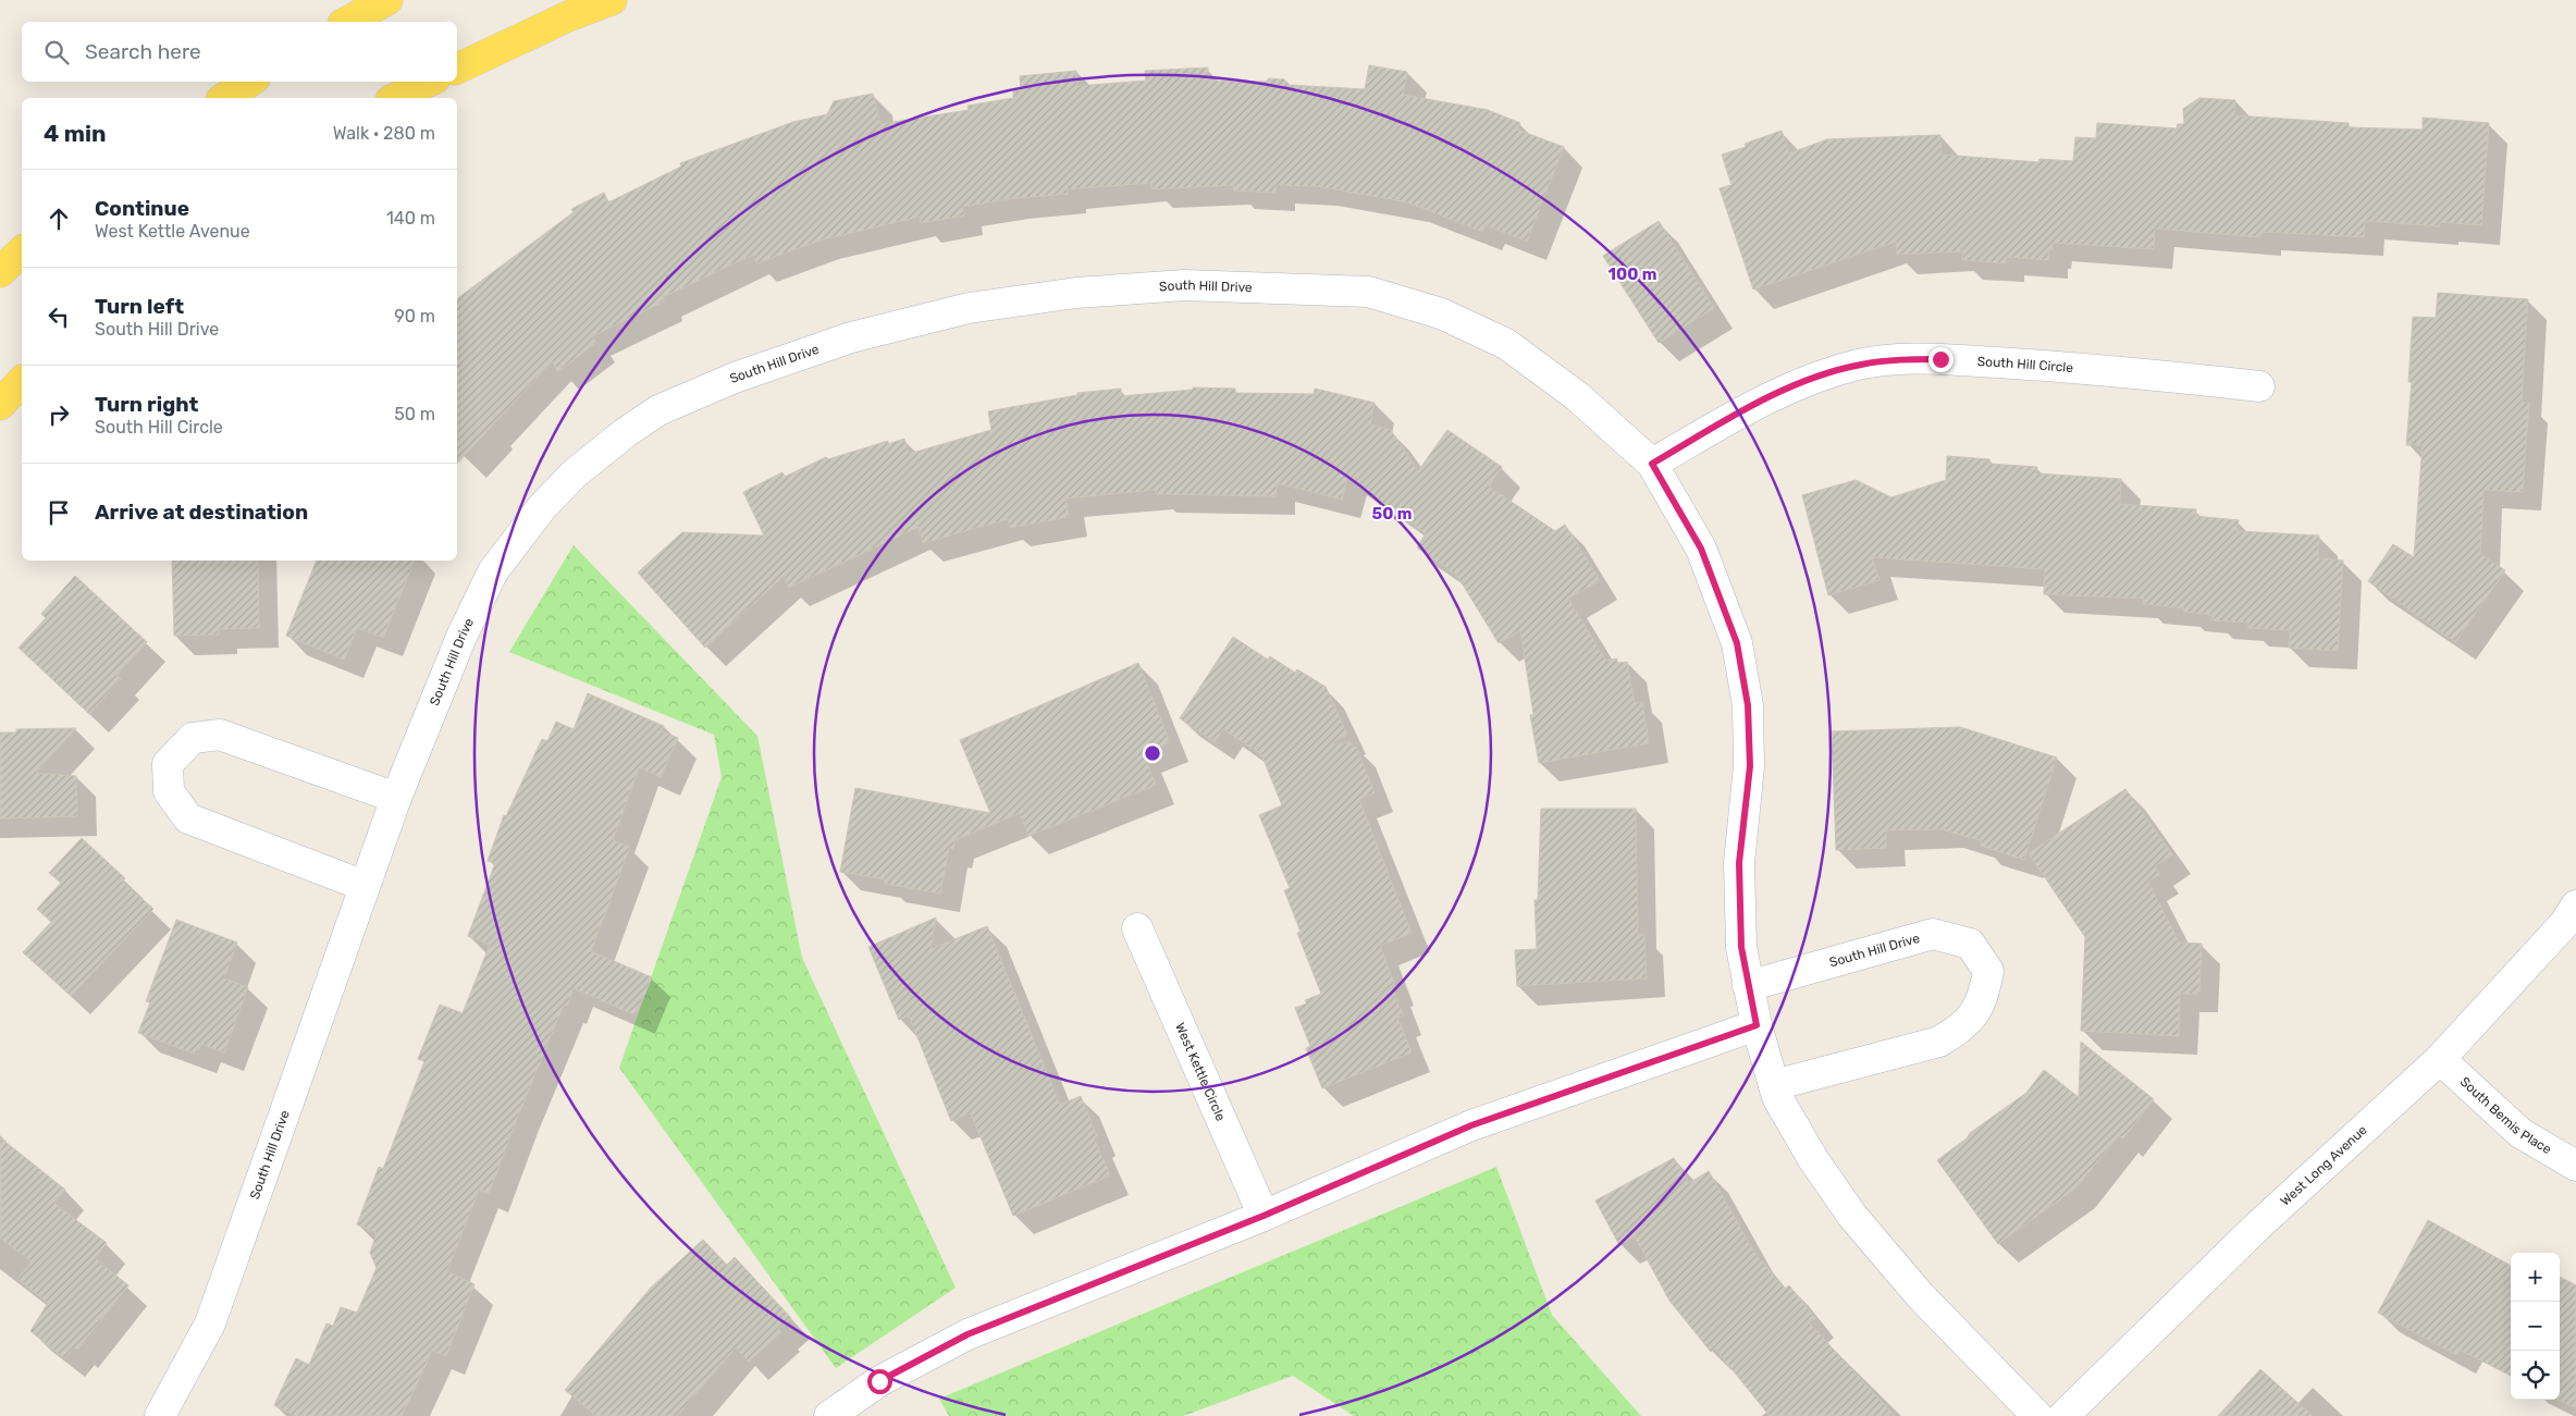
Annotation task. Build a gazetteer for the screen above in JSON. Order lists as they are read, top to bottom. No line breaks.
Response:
{"streets":{"street":["South Hill Drive","South Hill Circle","West Kettle Circle","South Bemis Place","West Long Avenue"]},"crossings":[["South Hill Drive","South Hill Circle"],["South Bemis Place","West Long Avenue"]],"page":{"search":"Search here","heading":["4 min","Walk · 280 m"],"list":[["Continue","West Kettle Avenue","140 m"],["Turn left","South Hill Drive","90 m"],["Turn right","South Hill Circle","50 m"],"Arrive at destination"],"map_buttons":["+","−"]},"rings":["100 m","50 m"]}
